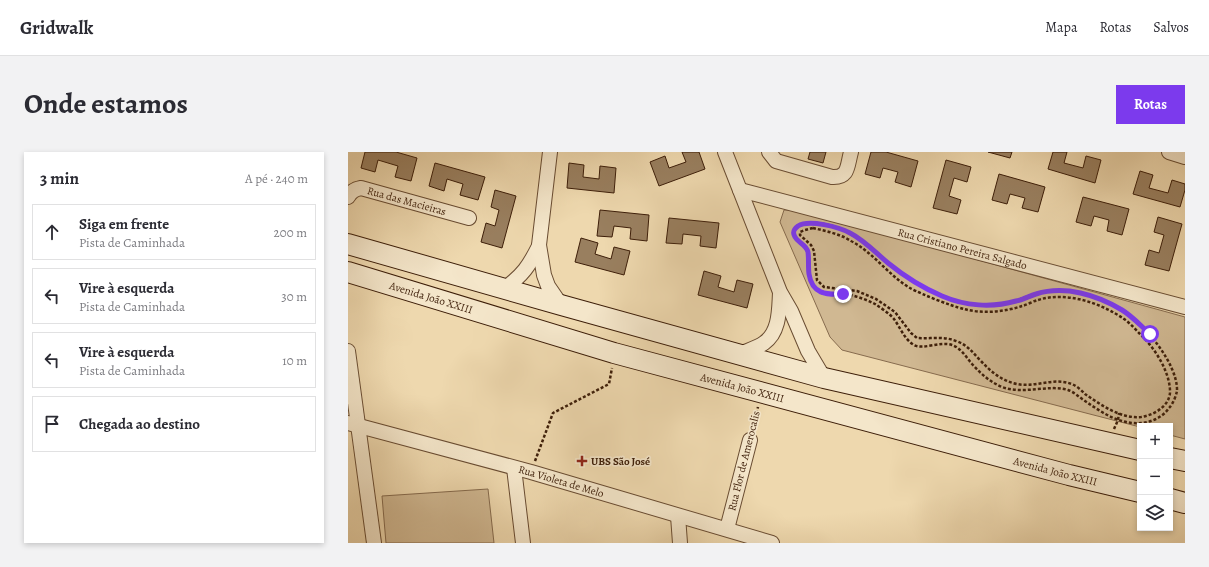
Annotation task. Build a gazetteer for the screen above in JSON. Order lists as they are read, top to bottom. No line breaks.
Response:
{"streets":{"main road":["Avenida João XXIII"],"street":["Rua das Macieiras","Rua Cristiano Pereira Salgado","Rua Flor de Amerocalis","Rua Violeta de Melo"]},"crossings":[["Avenida João XXIII","Rua Flor de Amerocalis"],["Rua Flor de Amerocalis","Rua Violeta de Melo"]],"places":{"health":["UBS São José"]},"page":{"header":"Gridwalk","nav":["Mapa","Rotas","Salvos"],"title":"Onde estamos","buttons":"Rotas","heading":["3 min","A pé · 240 m"],"list":[["Siga em frente","Pista de Caminhada","200 m"],["Vire à esquerda","Pista de Caminhada","30 m"],["Vire à esquerda","Pista de Caminhada","10 m"],"Chegada ao destino"],"map_buttons":["+","−"]}}
